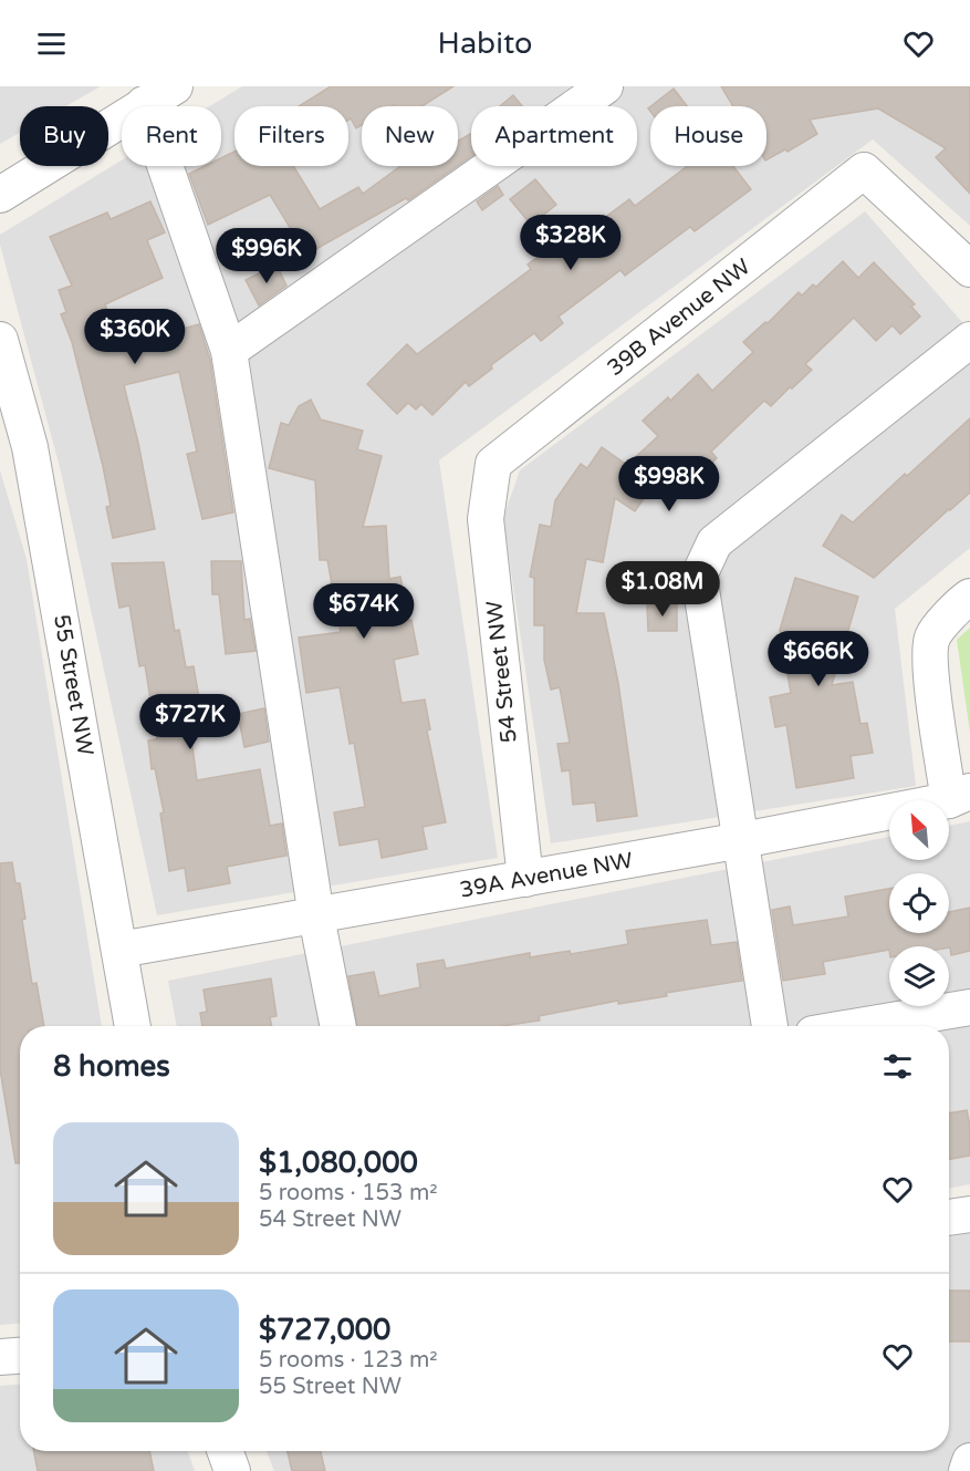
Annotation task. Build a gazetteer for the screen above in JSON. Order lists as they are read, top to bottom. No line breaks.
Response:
{"streets":{"street":["39B Avenue NW","54 Street NW","55 Street NW","39A Avenue NW"]},"crossings":[["39B Avenue NW","54 Street NW"],["54 Street NW","39A Avenue NW"],["55 Street NW","39A Avenue NW"]],"north":"top left","page":{"header":"Habito","chip":["Buy","Rent","Filters","New","Apartment","House"],"price":["$328K","$996K","$360K","$998K","$1.08M","$674K","$666K","$727K"],"heading":"8 homes","list":[{"name":"$1,080,000","note":"5 rooms · 153 m² · 54 Street NW"},{"name":"$727,000","note":"5 rooms · 123 m² · 55 Street NW"}]}}
